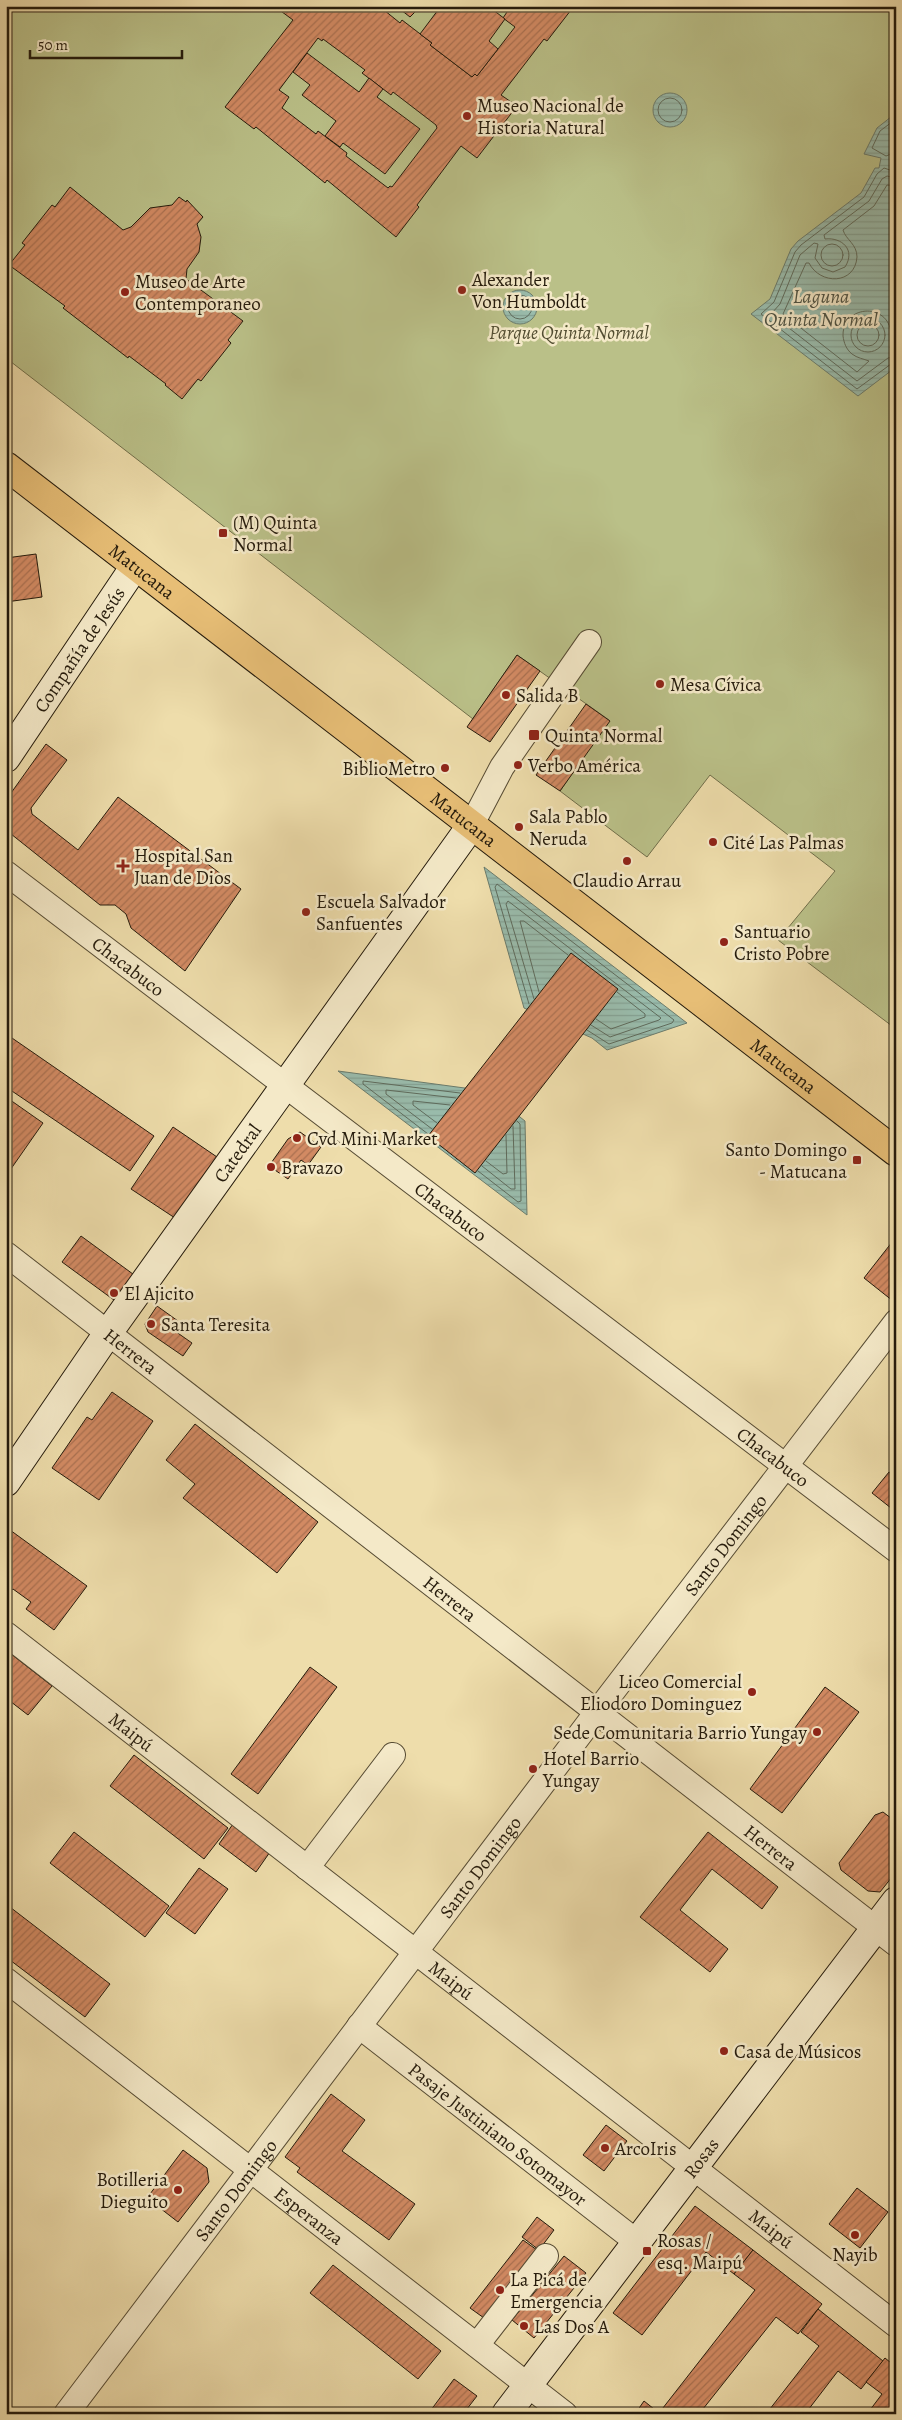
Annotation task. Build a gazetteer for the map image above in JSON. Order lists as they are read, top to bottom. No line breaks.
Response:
{"streets":{"main road":["Matucana"],"street":["Compañía de Jesús","Chacabuco","Catedral","Herrera","Santo Domingo","Maipú","Pasaje Justiniano Sotomayor","Rosas","Esperanza"]},"crossings":[["Matucana","Compañía de Jesús"],["Matucana","Catedral"],["Chacabuco","Catedral"],["Chacabuco","Santo Domingo"],["Catedral","Herrera"],["Herrera","Santo Domingo"],["Herrera","Rosas"],["Santo Domingo","Maipú"],["Santo Domingo","Pasaje Justiniano Sotomayor"],["Santo Domingo","Esperanza"],["Maipú","Rosas"],["Pasaje Justiniano Sotomayor","Rosas"],["Rosas","Esperanza"]],"water":["Laguna Quinta Normal"],"parks":["Parque Quinta Normal"],"places":{"other":["Museo Nacional de Historia Natural","Alexander Von Humboldt","Museo de Arte Contemporaneo","Mesa Cívica","Salida B","Verbo América","BiblioMetro","Sala Pablo Neruda","Cité Las Palmas","Claudio Arrau","Escuela Salvador Sanfuentes","Santuario Cristo Pobre","Cvd Mini Market","Bravazo","El Ajicito","Santa Teresita","Liceo Comercial Eliodoro Dominguez","Sede Comunitaria Barrio Yungay","Hotel Barrio Yungay","Casa de Músicos","ArcoIris","Botilleria Dieguito","Nayib","La Picá de Emergencia","Las Dos A"],"transit":["(M) Quinta Normal","Quinta Normal","Santo Domingo - Matucana","Rosas / esq. Maipú"],"health":["Hospital San Juan de Dios"]},"scale_bar":"50 m"}
